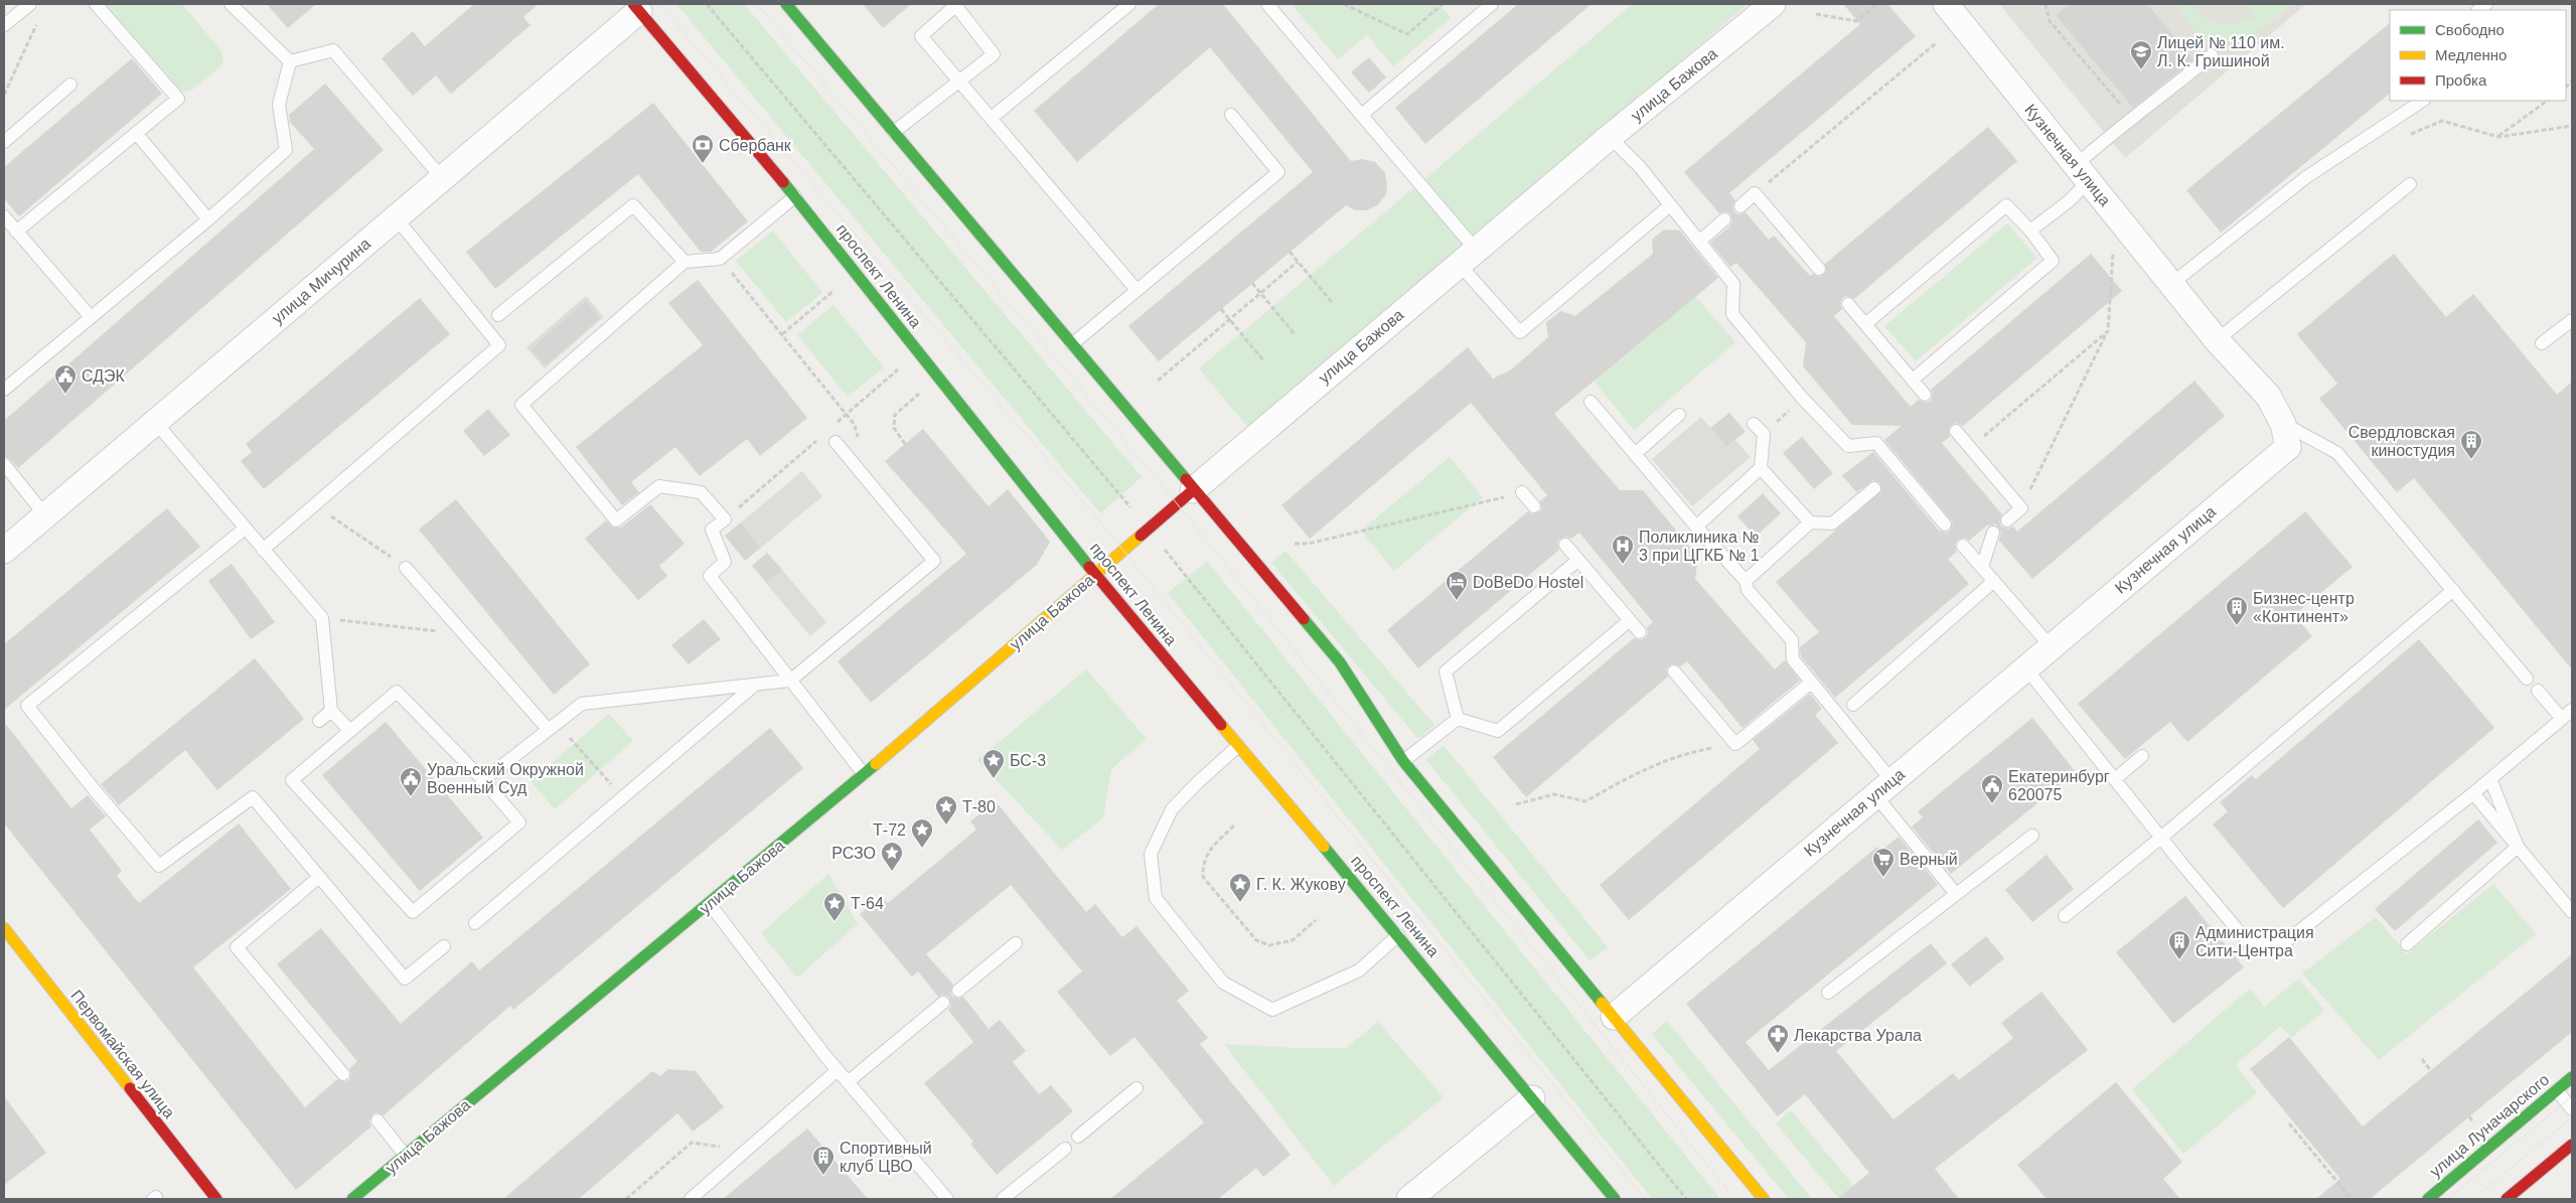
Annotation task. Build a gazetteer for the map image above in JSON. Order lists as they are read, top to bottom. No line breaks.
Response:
{"streets":{"main road":["улица Бажова","проспект Ленина","Первомайская улица","улица Луначарского"],"street":["Кузнечная улица","улица Мичурина"]},"crossings":[["улица Бажова","проспект Ленина"],["проспект Ленина","улица Мичурина"]],"places":{"school or university":["Лицей № 110 им. Л. К. Гришиной"],"bank":["Сбербанк"],"public building":["СДЭК","Уральский Окружной Военный Суд","Екатеринбург 620075"],"building":["Свердловская киностудия","Бизнес-центр «Континент»","Администрация Сити-Центра","Спортивный клуб ЦВО"],"hospital":["Поликлиника № 3 при ЦГКБ № 1"],"hotel":["DoBeDo Hostel"],"place":["БС-3","Т-80","Т-72","РСЗО","Г. К. Жукову","Т-64"],"supermarket":["Верный"],"pharmacy":["Лекарства Урала"]},"legend":["Свободно","Медленно","Пробка"]}
